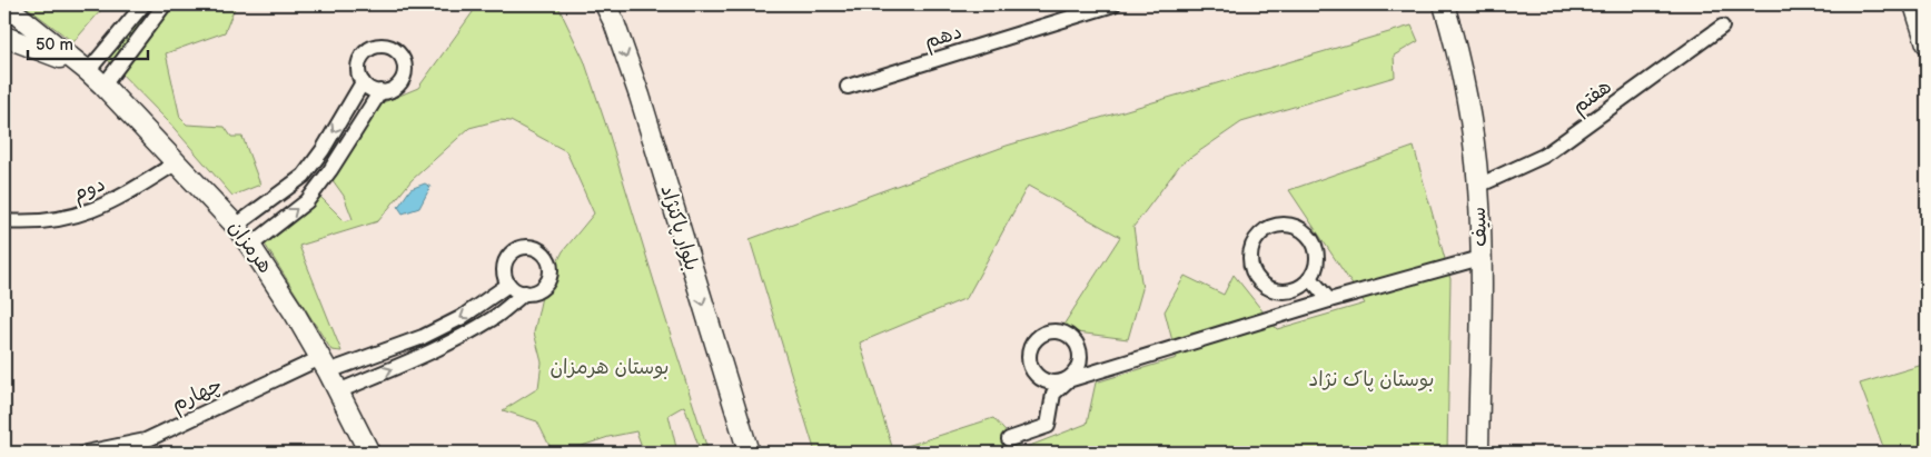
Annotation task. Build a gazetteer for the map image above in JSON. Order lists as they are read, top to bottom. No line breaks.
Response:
{"streets":{"street":["دهم","هفتم","دوم","سیف","بلوار پاکنژاد","هرمزان","چهارم"]},"crossings":[["هفتم","سیف"],["دوم","هرمزان"],["هرمزان","چهارم"]],"one_way":["بلوار پاکنژاد"],"parks":["بوستان هرمزان","بوستان پاک نژاد"],"scale_bar":"50 m"}
